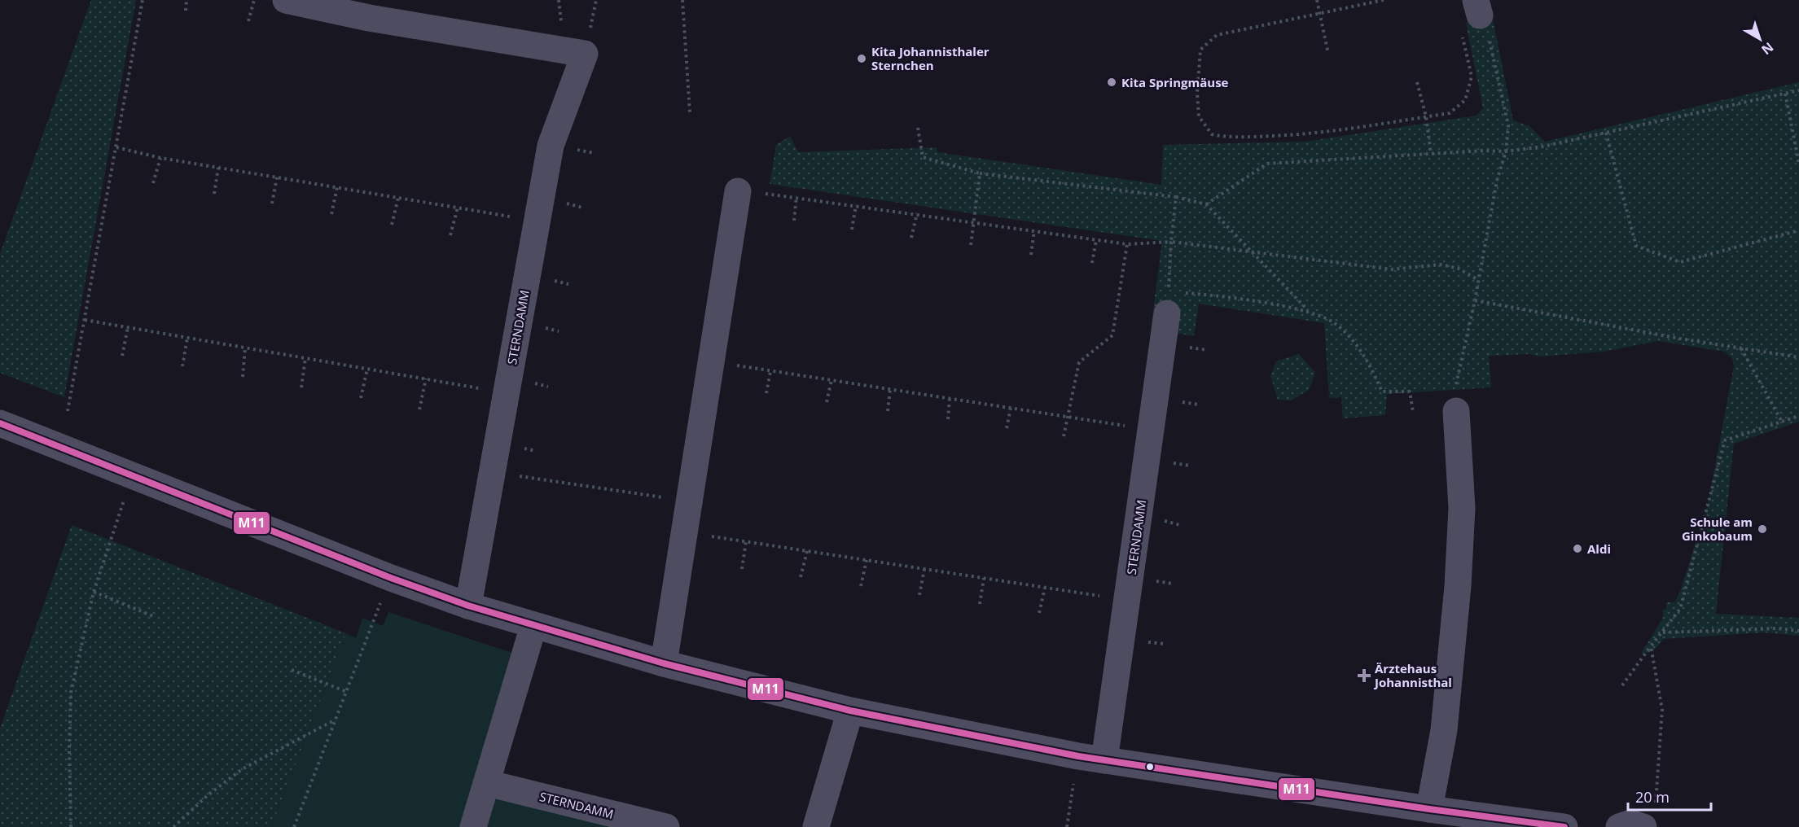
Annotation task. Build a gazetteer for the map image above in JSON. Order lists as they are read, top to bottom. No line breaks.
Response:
{"streets":{"street":["STERNDAMM"]},"places":{"other":["Kita Johannisthaler Sternchen","Kita Springmäuse","Schule am Ginkobaum","Aldi"],"health":["Ärztehaus Johannisthal"]},"lines":["transit line M11"],"scale_bar":"20 m","north":"bottom right"}
